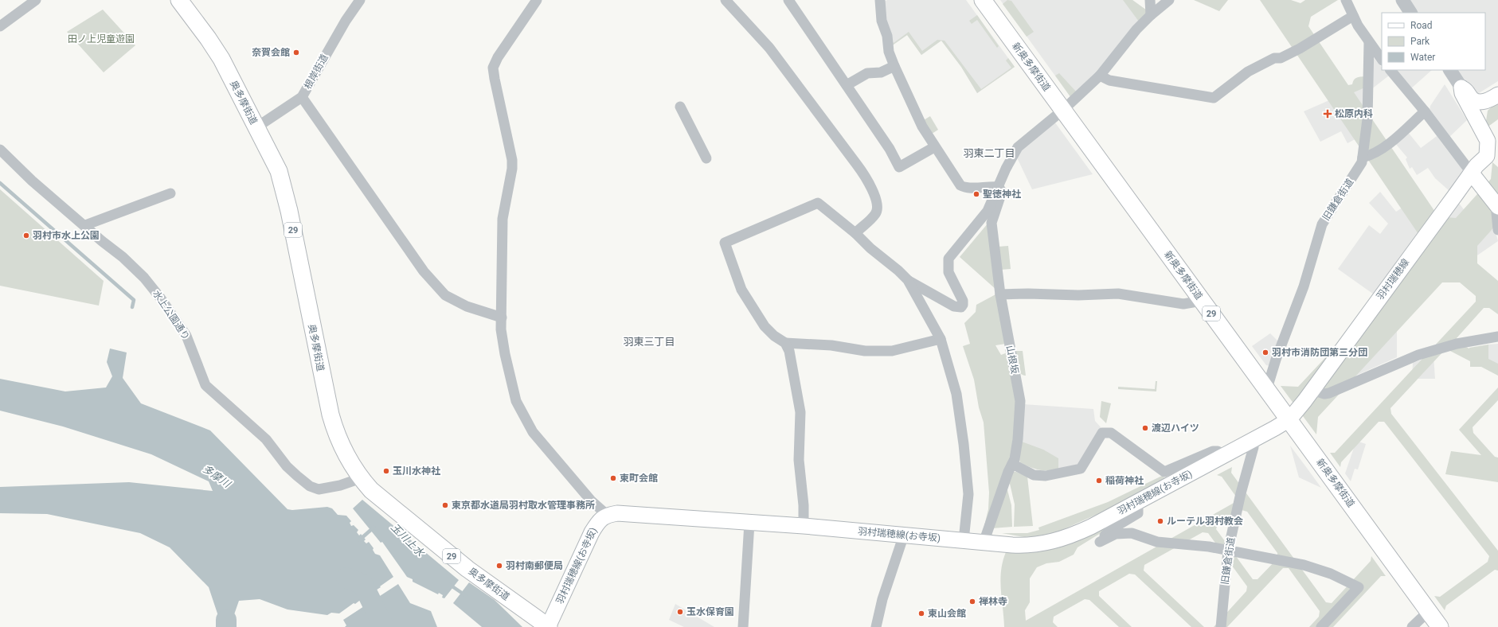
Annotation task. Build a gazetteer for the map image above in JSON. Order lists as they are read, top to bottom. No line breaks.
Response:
{"streets":{"main road":["新奥多摩街道","奥多摩街道","29","羽村瑞穂線","羽村瑞穂線(お寺坂)"],"street":["根岸街道","旧鎌倉街道","水上公園通り","山根坂"]},"crossings":[["新奥多摩街道","旧鎌倉街道"],["新奥多摩街道","羽村瑞穂線"],["新奥多摩街道","羽村瑞穂線(お寺坂)"],["根岸街道","奥多摩街道"],["奥多摩街道","水上公園通り"],["奥多摩街道","羽村瑞穂線(お寺坂)"],["旧鎌倉街道","羽村瑞穂線(お寺坂)"],["羽村瑞穂線","羽村瑞穂線(お寺坂)"],["山根坂","羽村瑞穂線(お寺坂)"]],"districts":["羽東二丁目","羽東三丁目"],"water":["多摩川","玉川上水"],"parks":["田ノ上児童遊園"],"places":{"other":["奈賀会館","聖徳神社","羽村市水上公園","羽村市消防団第三分団","渡辺ハイツ","玉川水神社","東町会館","稲荷神社","東京都水道局羽村取水管理事務所","ルーテル羽村教会","羽村南郵便局","禅林寺","玉水保育園","東山会館"],"health":["松原内科"]},"legend":["Road","Park","Water"]}
